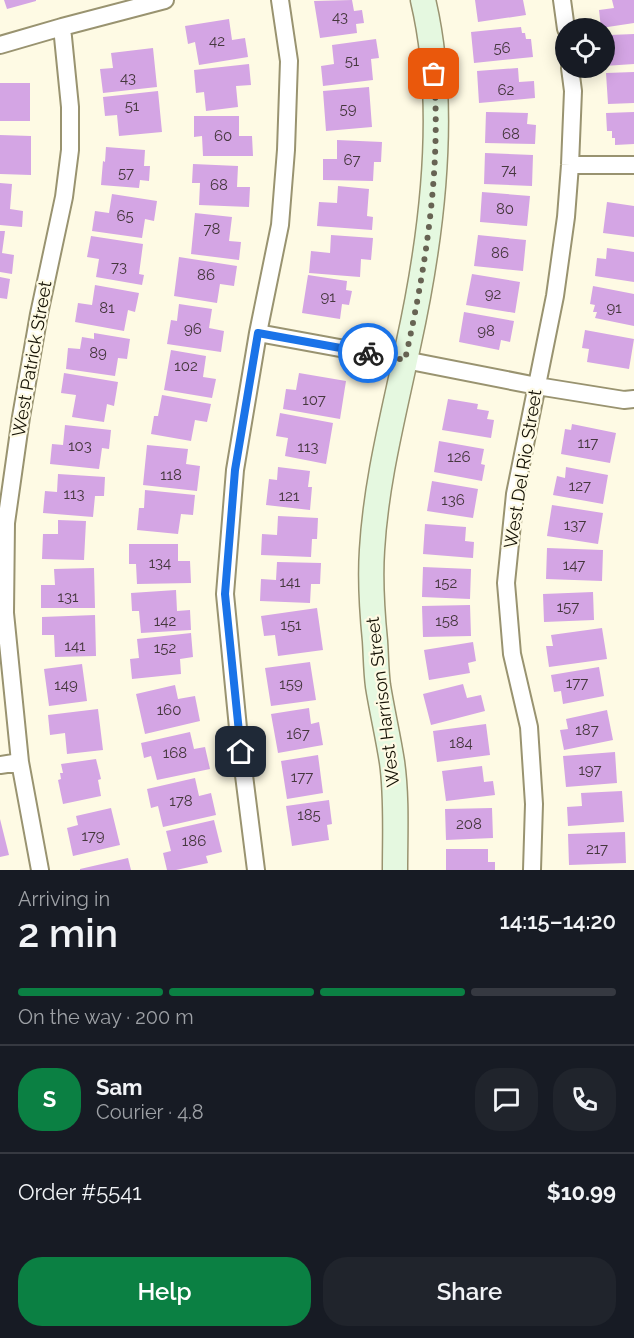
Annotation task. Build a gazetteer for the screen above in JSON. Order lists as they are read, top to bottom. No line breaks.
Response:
{"streets":{"street":["West Patrick Street","West Del Rio Street","West Harrison Street"]},"house_numbers":["43","42","56","51","43","62","51","59","68","60","67","74","57","68","80","65","78","86","73","86","92","91","81","91","96","98","89","102","107","117","103","113","126","118","127","113","121","136","137","134","147","141","152","131","157","142","158","151","141","152","177","159","149","160","187","167","184","168","197","177","178","185","208","179","186","217"],"page":{"heading":["2 min","Arriving in","14:15–14:20"],"panel":["Sam","Courier · 4.8","Order #5541","$10.99"],"bar":"On the way · 200 m","round":"S","buttons":["Help","Share"]}}
